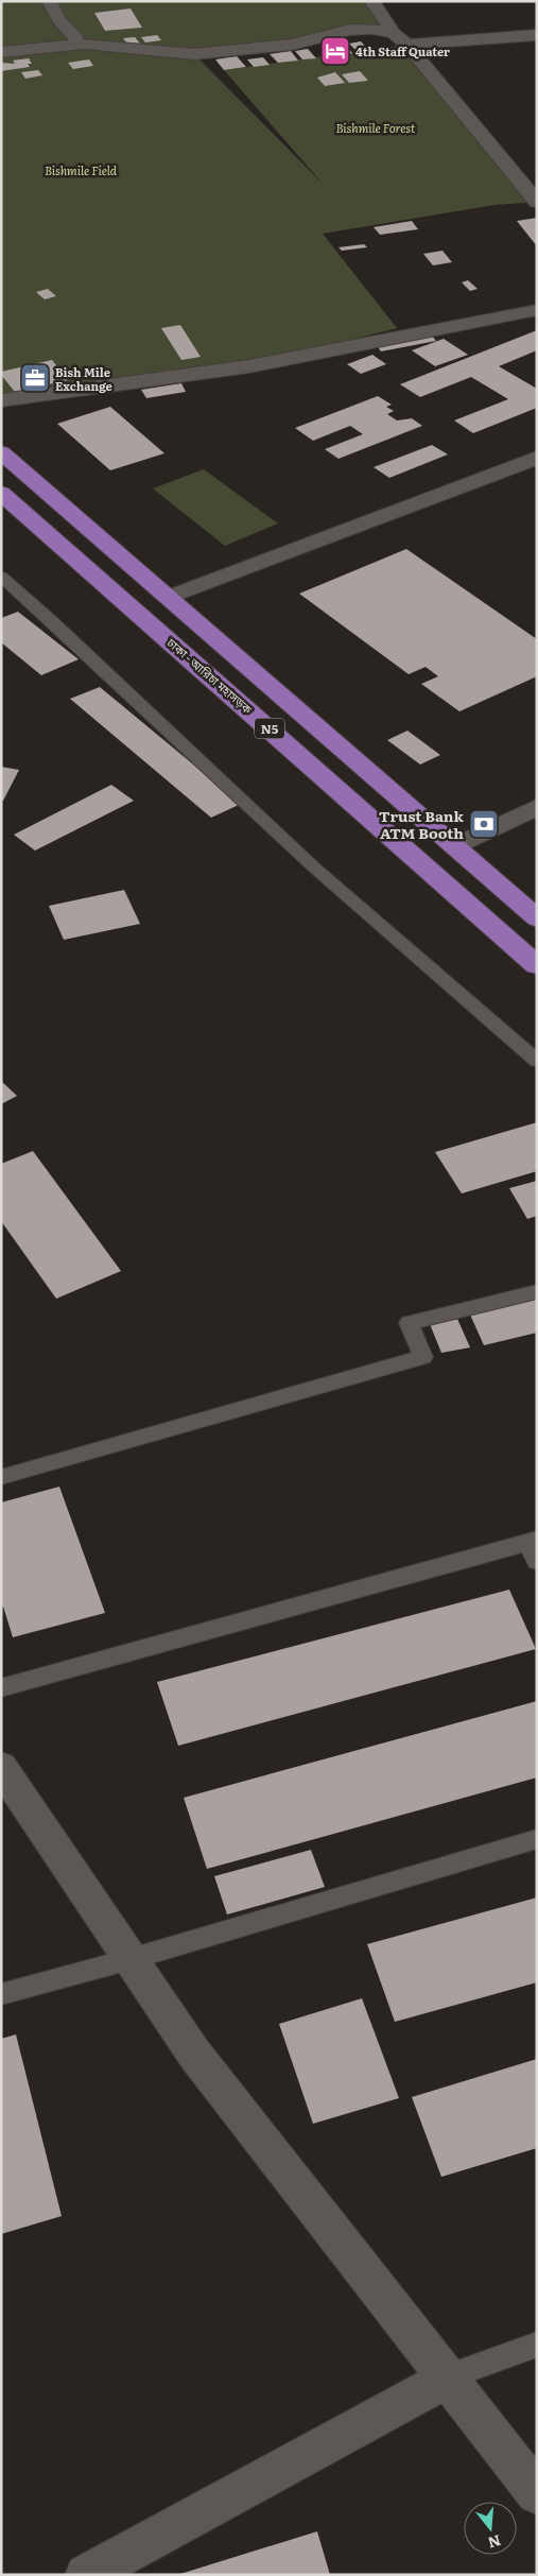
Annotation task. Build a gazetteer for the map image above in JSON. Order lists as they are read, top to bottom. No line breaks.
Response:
{"streets":{"highway":["ঢাকা - আরিচা মহাসড়ক","N5"]},"parks":["Bishmile Forest","Bishmile Field"],"places":{"hotel":["4th Staff Quater"],"office":["Bish Mile Exchange"],"bank":["Trust Bank ATM Booth"]},"north":"bottom"}
